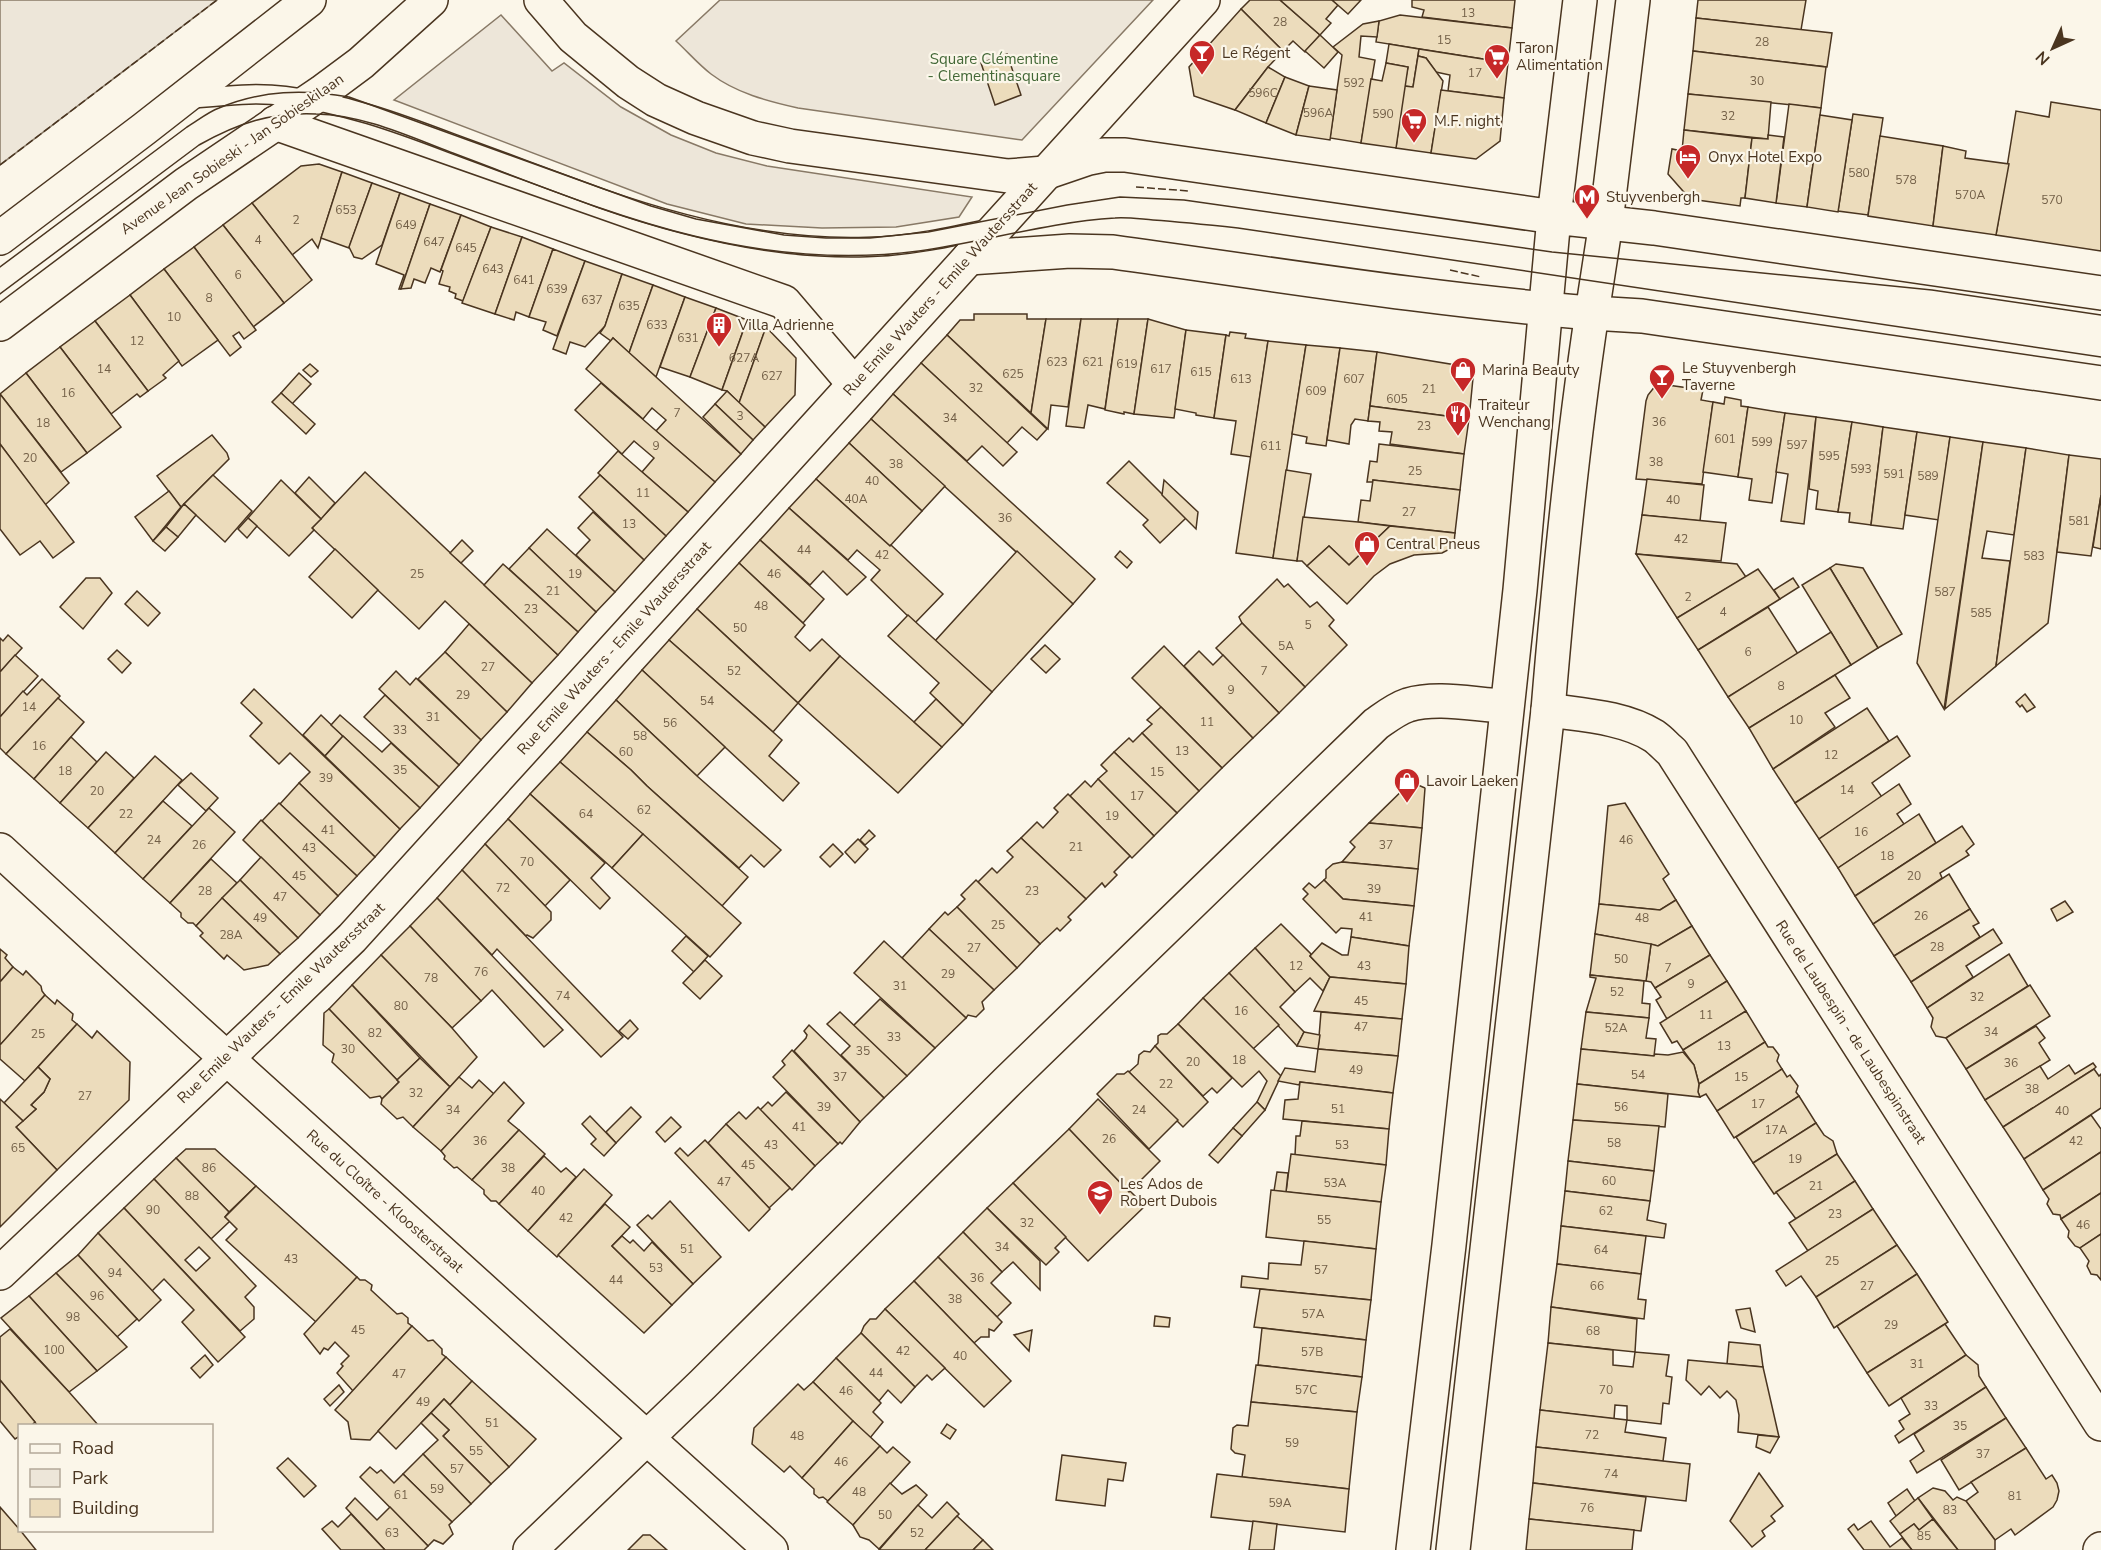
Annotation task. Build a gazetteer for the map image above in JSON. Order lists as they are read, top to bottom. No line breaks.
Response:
{"streets":{"street":["Avenue Jean Sobieski - Jan Sobieskilaan","Rue Emile Wauters - Emile Wautersstraat","Rue de Laubespin - de Laubespinstraat","Rue du Cloître - Kloosterstraat"]},"crossings":[["Rue Emile Wauters - Emile Wautersstraat","Rue du Cloître - Kloosterstraat"]],"parks":["Square Clémentine - Clementinasquare"],"places":{"bar":["Le Régent","Le Stuyvenbergh Taverne"],"supermarket":["Taron Alimentation","M.F. night"],"hotel":["Onyx Hotel Expo"],"metro station":["Stuyvenbergh"],"building":["Villa Adrienne"],"shop":["Marina Beauty","Central Pneus","Lavoir Laeken"],"restaurant":["Traiteur Wenchang"],"school or university":["Les Ados de Robert Dubois"]},"house_numbers":["13","28","15","28","17","30","592","596C","596A","590","32","580","578","570A","570","653","2","649","4","647","645","643","6","641","639","8","637","635","10","633","631","12","627A","623","621","619","14","617","615","625","627","613","607","32","21","609","16","605","7","3","34","36","18","23","601","599","597","9","611","595","20","38","38","593","25","591","589","40","11","40A","40","27","36","581","13","42","44","42","583","25","19","46","21","587","2","48","23","4","585","5","50","5A","6","27","52","7","8","9","29","54","14","31","10","11","56","33","58","16","13","60","12","35","18","15","39","14","20","17","62","22","64","19","41","16","24","46","26","37","21","43","18","70","45","20","72","39","28","23","47","26","41","49","48","25","28A","28","27","50","12","43","7","76","29","78","9","31","52","74","32","45","80","16","11","47","52A","34","82","25","33","13","30","35","18","20","36","49","54","37","15","22","38","32","27","17","39","56","51","34","24","40","41","17A","26","36","42","58","43","53","65","19","45","86","38","60","47","53A","21","40","88","90","62","23","42","55","32","46","34","51","64","43","25","53","57","94","36","44","66","27","96","38","57A","98","29","45","68","100","42","57B","40","31","44","47","57C","70","46","49","33","51","35","72","48","59","55","37","46","57","74","59","48","61","81","59A","76","83","50","63","52","85"],"legend":["Road","Park","Building"],"north":"bottom left"}
